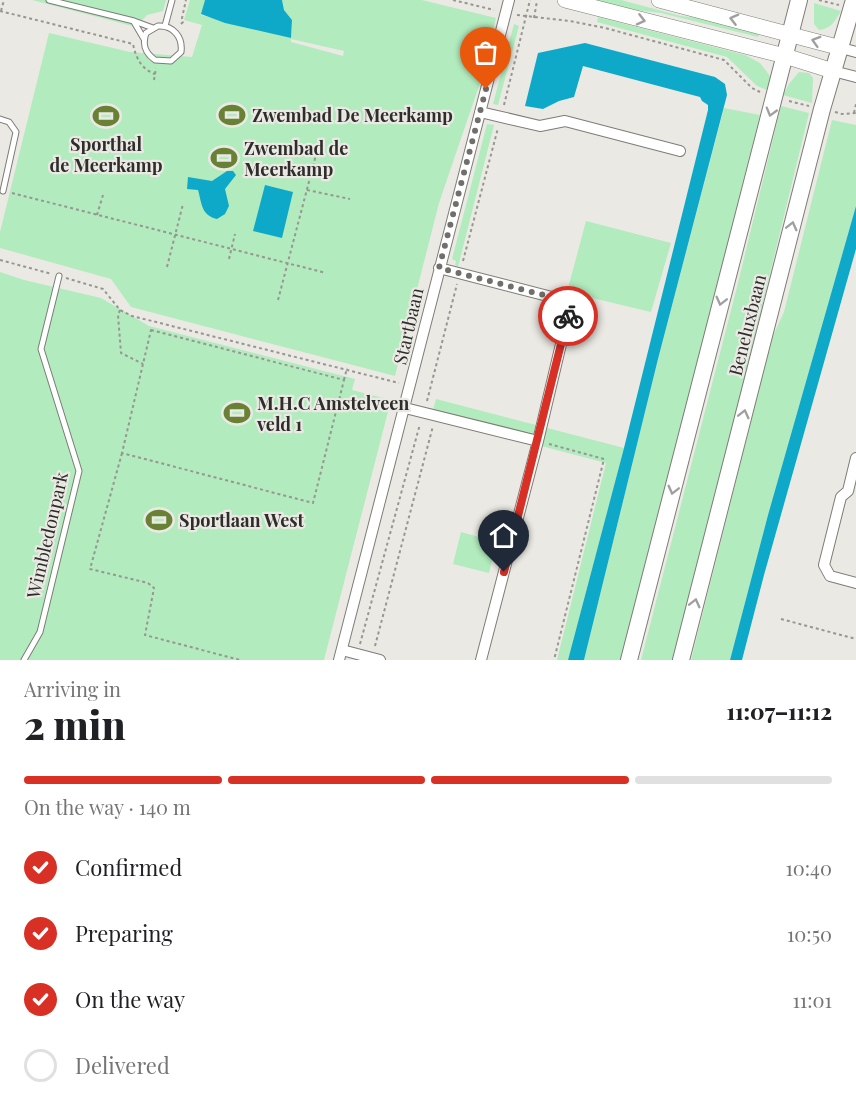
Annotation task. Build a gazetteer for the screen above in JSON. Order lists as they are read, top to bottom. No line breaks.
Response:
{"streets":{"main road":["Beneluxbaan"],"street":["Startbaan"],"lane":["Wimbledonpark"]},"places":{"sports":["Zwembad De Meerkamp","Sporthal de Meerkamp","Zwembad de Meerkamp","M.H.C Amstelveen veld 1","Sportlaan West"]},"page":{"heading":["2 min","Arriving in","11:07–11:12"],"bar":"On the way · 140 m","list":[["Confirmed","10:40"],["Preparing","10:50"],["On the way","11:01"],"Delivered"]}}
